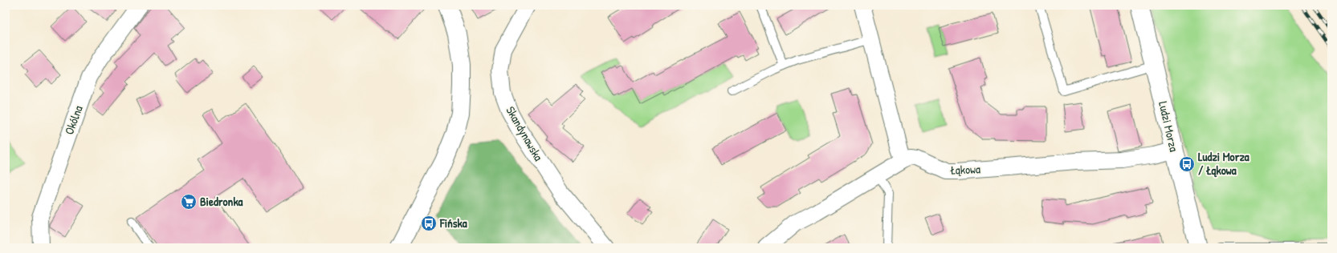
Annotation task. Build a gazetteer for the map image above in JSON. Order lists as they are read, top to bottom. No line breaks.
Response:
{"streets":{"street":["Okólna","Ludzi Morza","Skandynawska","Łąkowa"]},"crossings":[["Ludzi Morza","Łąkowa"]],"places":{"bus stop":["Ludzi Morza / Łąkowa","Fińska"],"supermarket":["Biedronka"]}}
